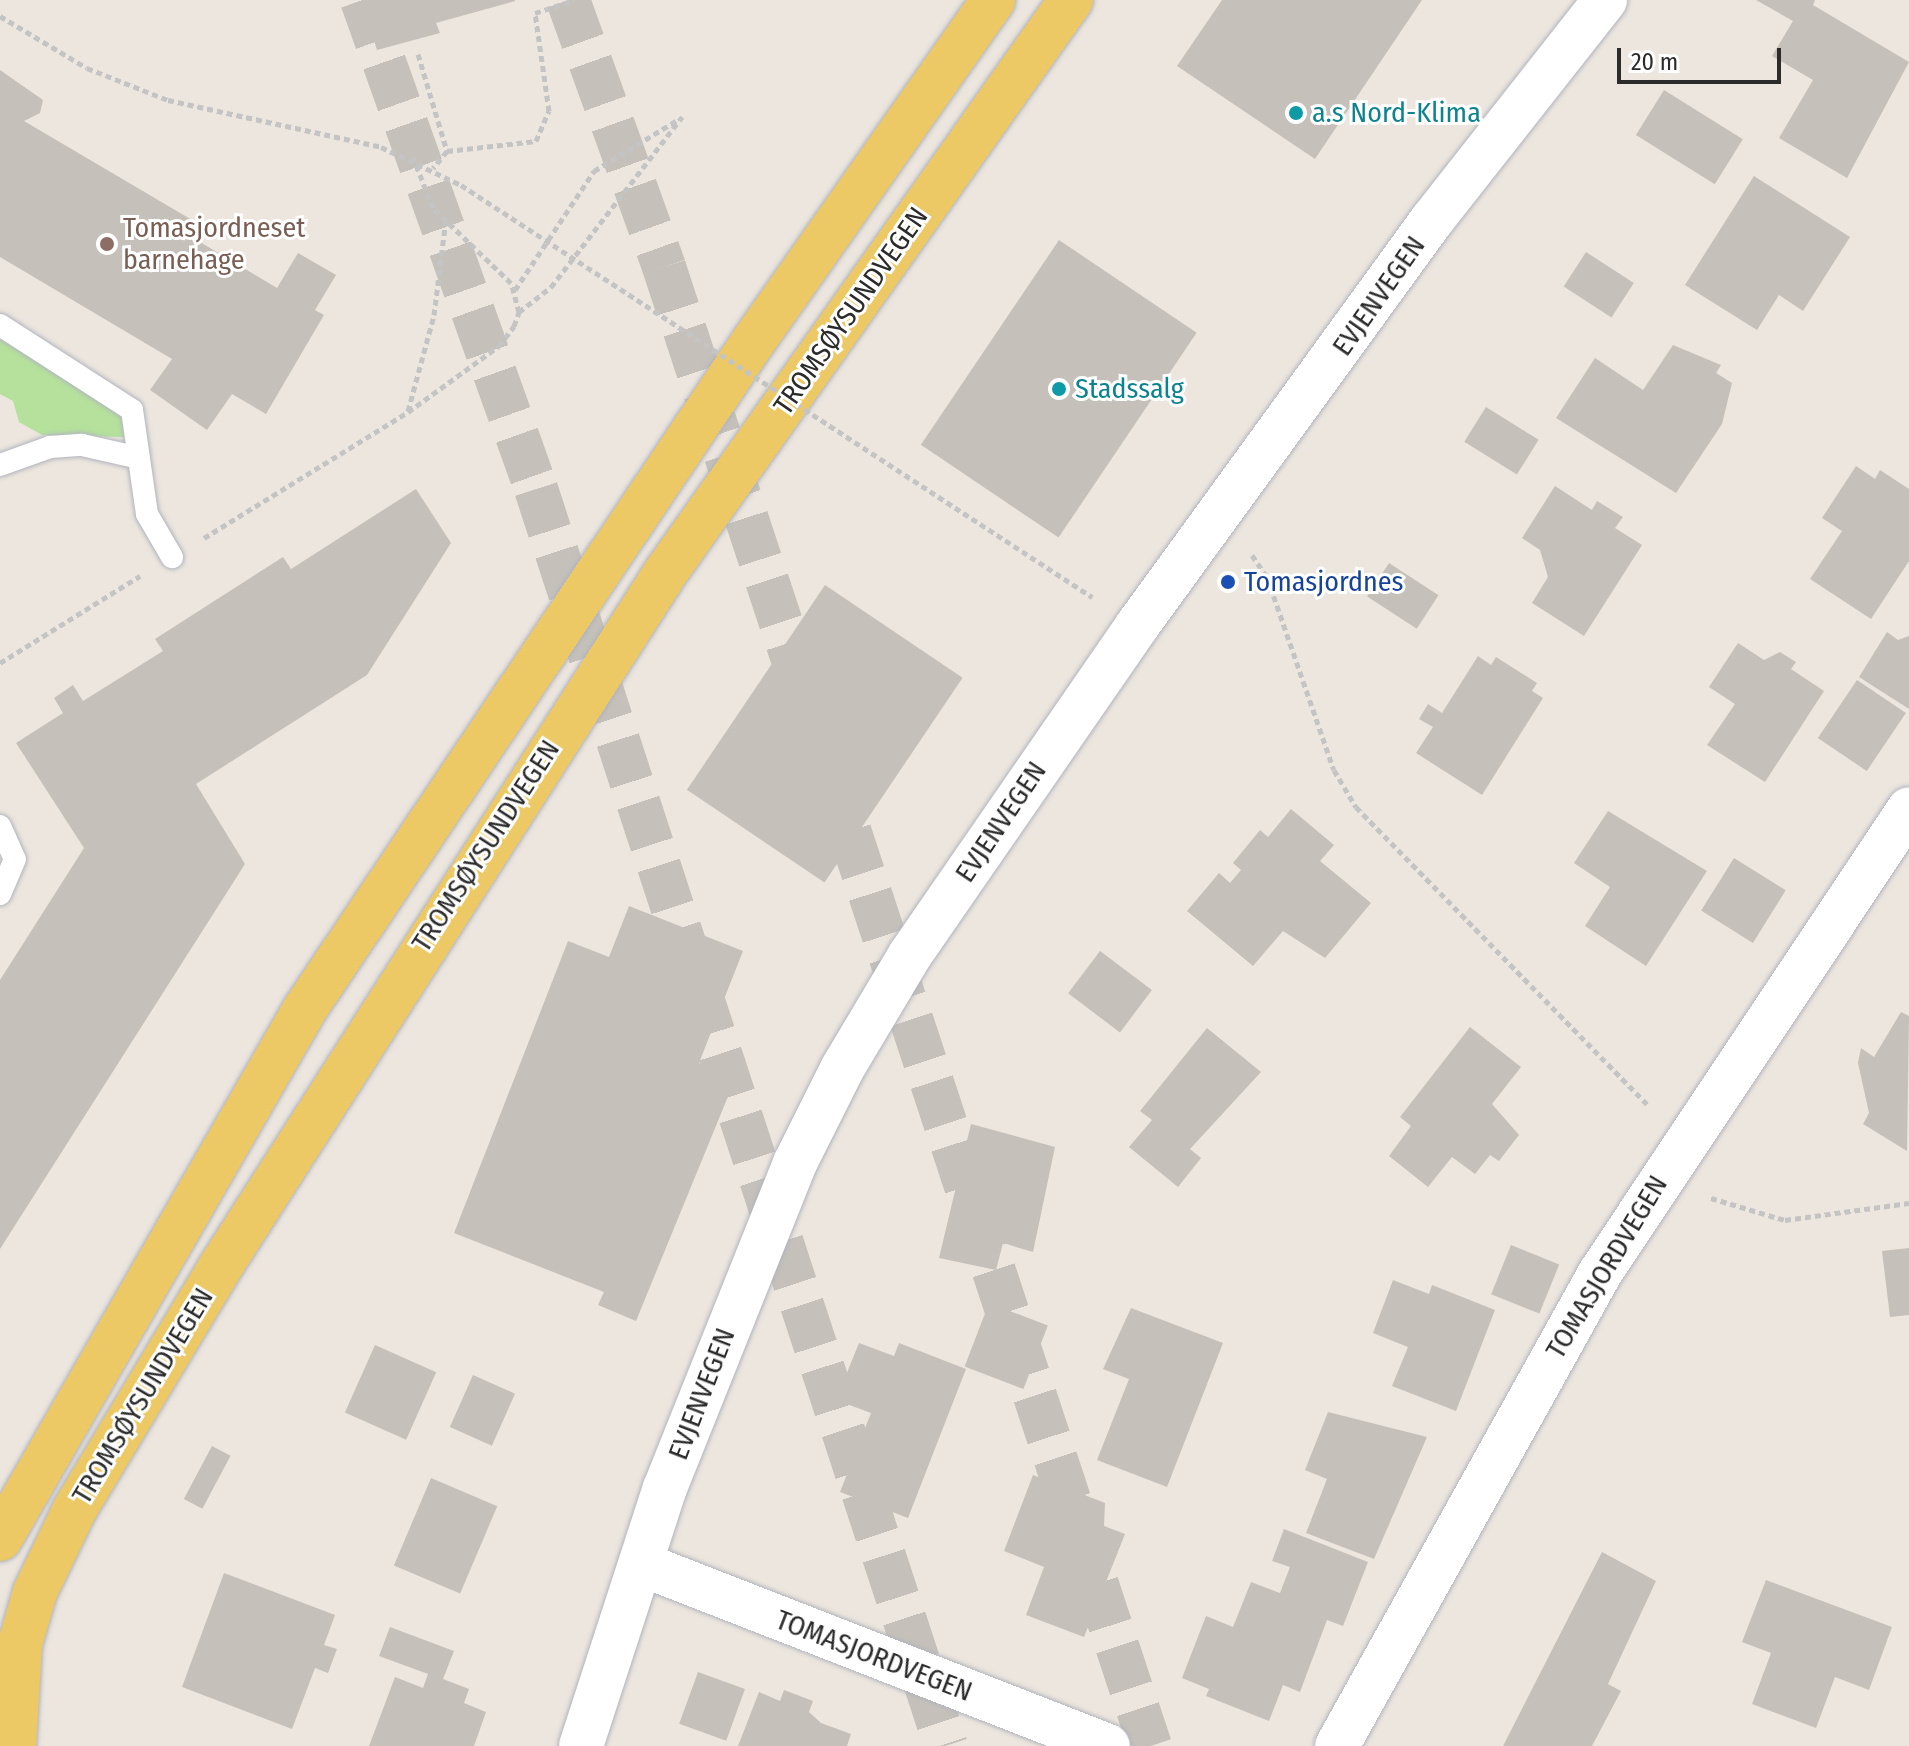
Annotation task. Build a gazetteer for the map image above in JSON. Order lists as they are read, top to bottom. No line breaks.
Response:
{"streets":{"main road":["TROMSØYSUNDVEGEN"],"street":["EVJENVEGEN","TOMASJORDVEGEN"]},"crossings":[["EVJENVEGEN","TOMASJORDVEGEN"]],"places":["a.s Nord-Klima","Tomasjordneset barnehage","Stadssalg","Tomasjordnes"],"scale_bar":"20 m"}
